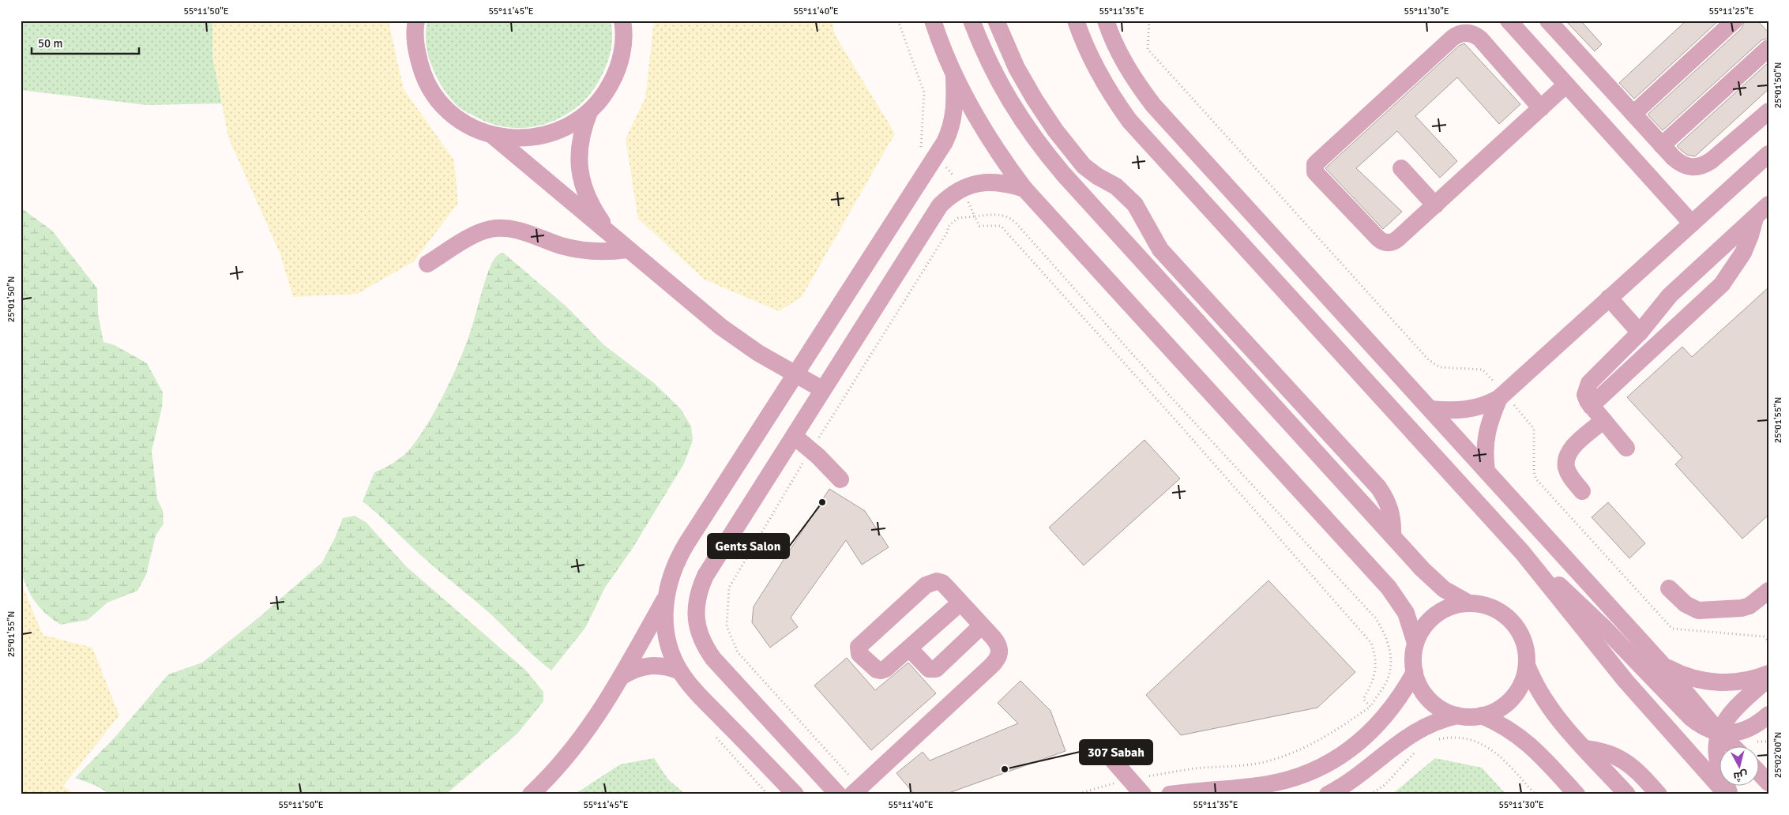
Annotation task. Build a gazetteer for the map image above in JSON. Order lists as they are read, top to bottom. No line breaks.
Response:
{"places":["Gents Salon","307 Sabah"],"scale_bar":"50 m","north":"bottom","coordinates":["55°11'50\"E","55°11'45\"E","55°11'40\"E","55°11'35\"E","55°11'30\"E","55°11'25\"E","25°01'50\"N","25°01'55\"N","25°02'00\"N"]}
